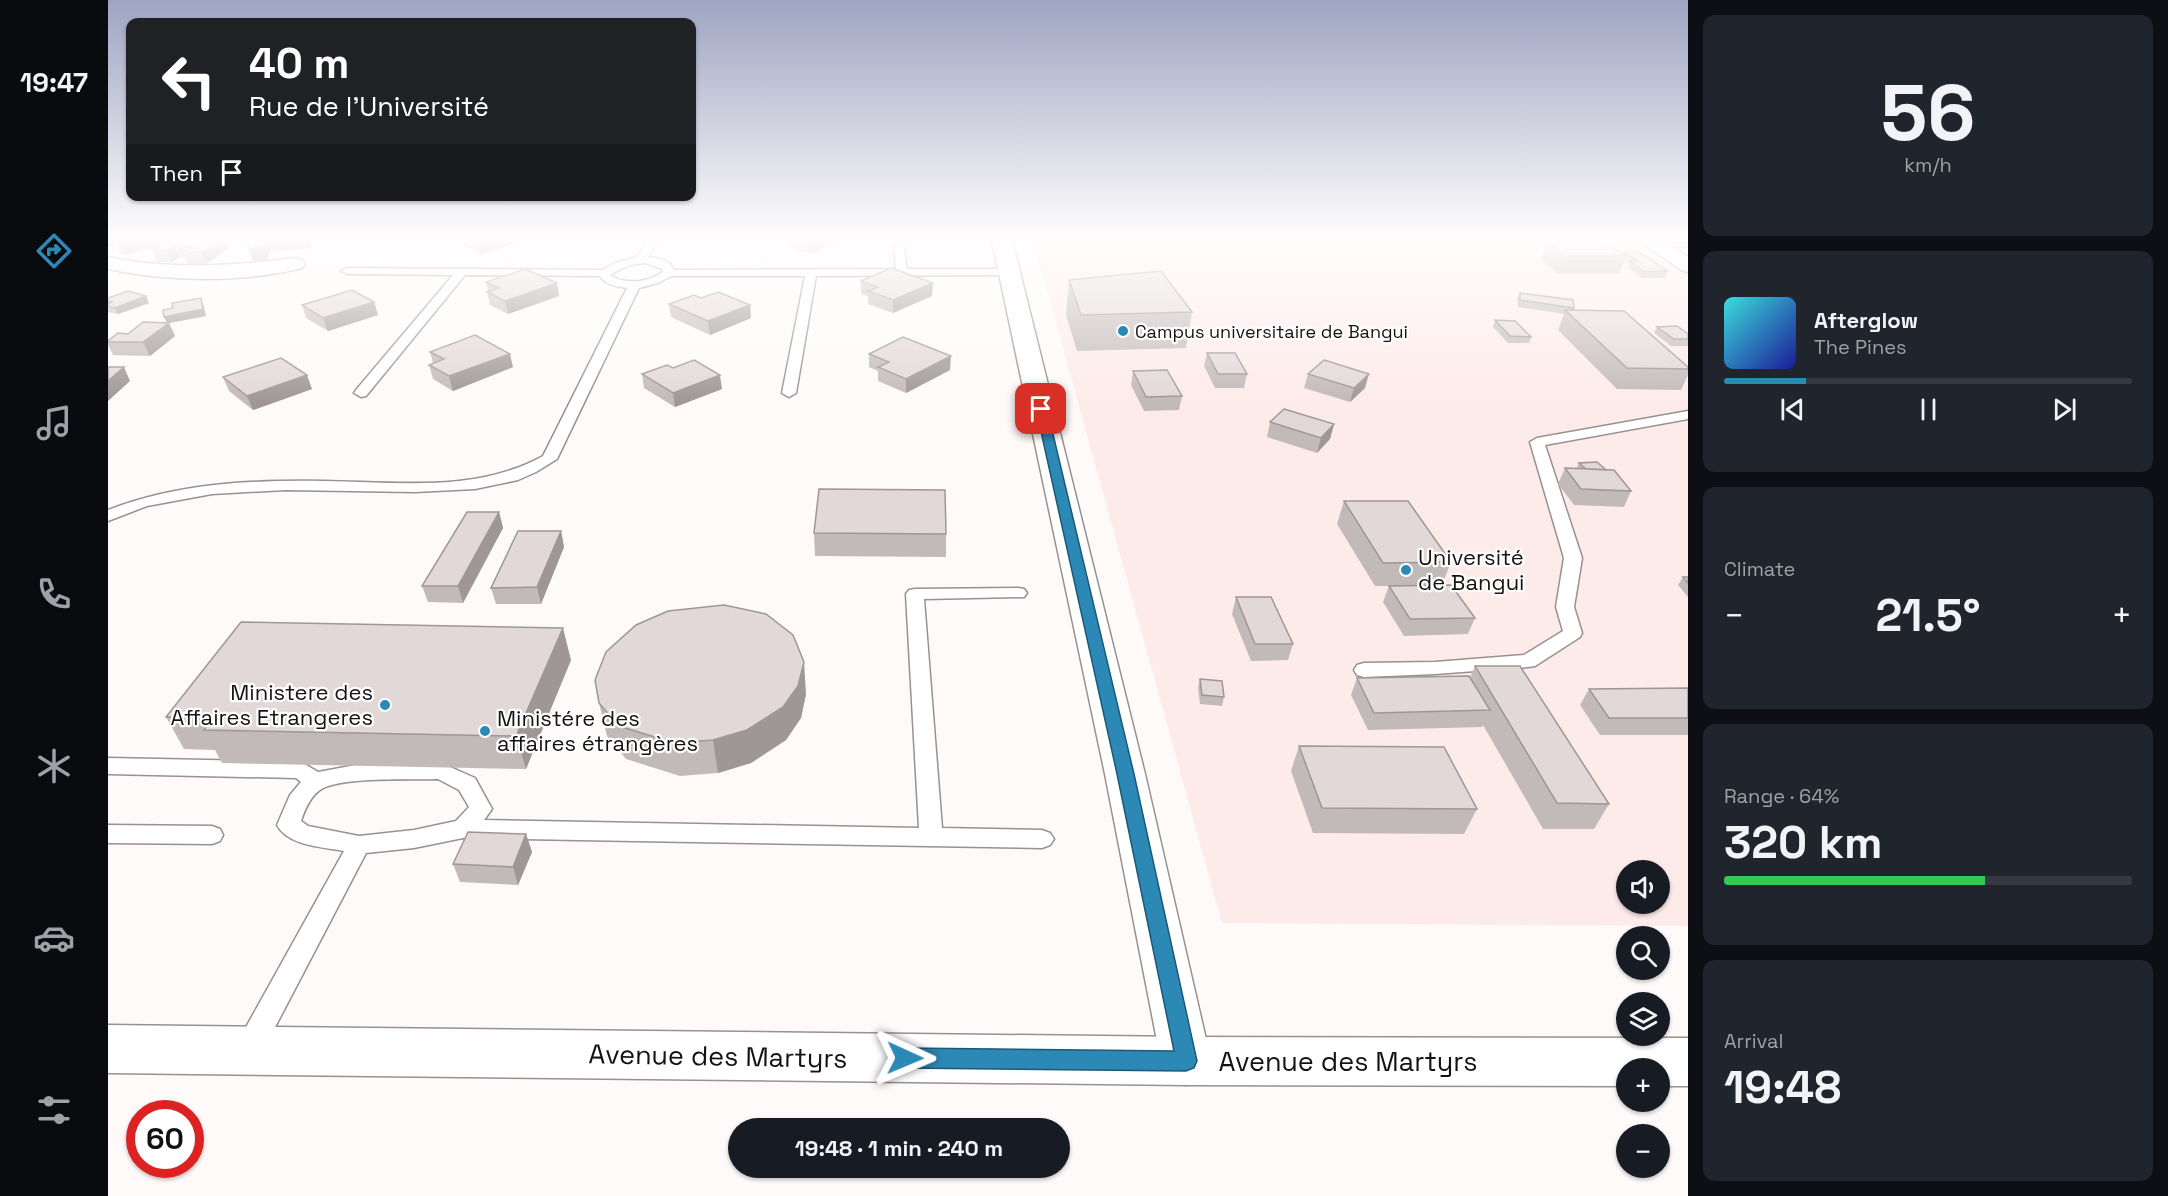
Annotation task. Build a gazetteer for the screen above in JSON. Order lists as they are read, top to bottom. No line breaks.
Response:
{"streets":{"street":["Avenue des Martyrs"]},"places":["Campus universitaire de Bangui","Université de Bangui","Ministere des Affaires Etrangeres","Ministére des affaires étrangères"],"page":{"tabs":"19:47","tile":[["56","km/h"],"Climate",["Range · 64%","320 km"],["Arrival","19:48"]],"turn":["40 m","Rue de l'Université"],"then":"Then","song":["Afterglow","The Pines"],"heat":["−","21.5°","+"],"map_buttons":["+","−"],"limit":"60","trip":"19:48 · 1 min · 240 m"}}
